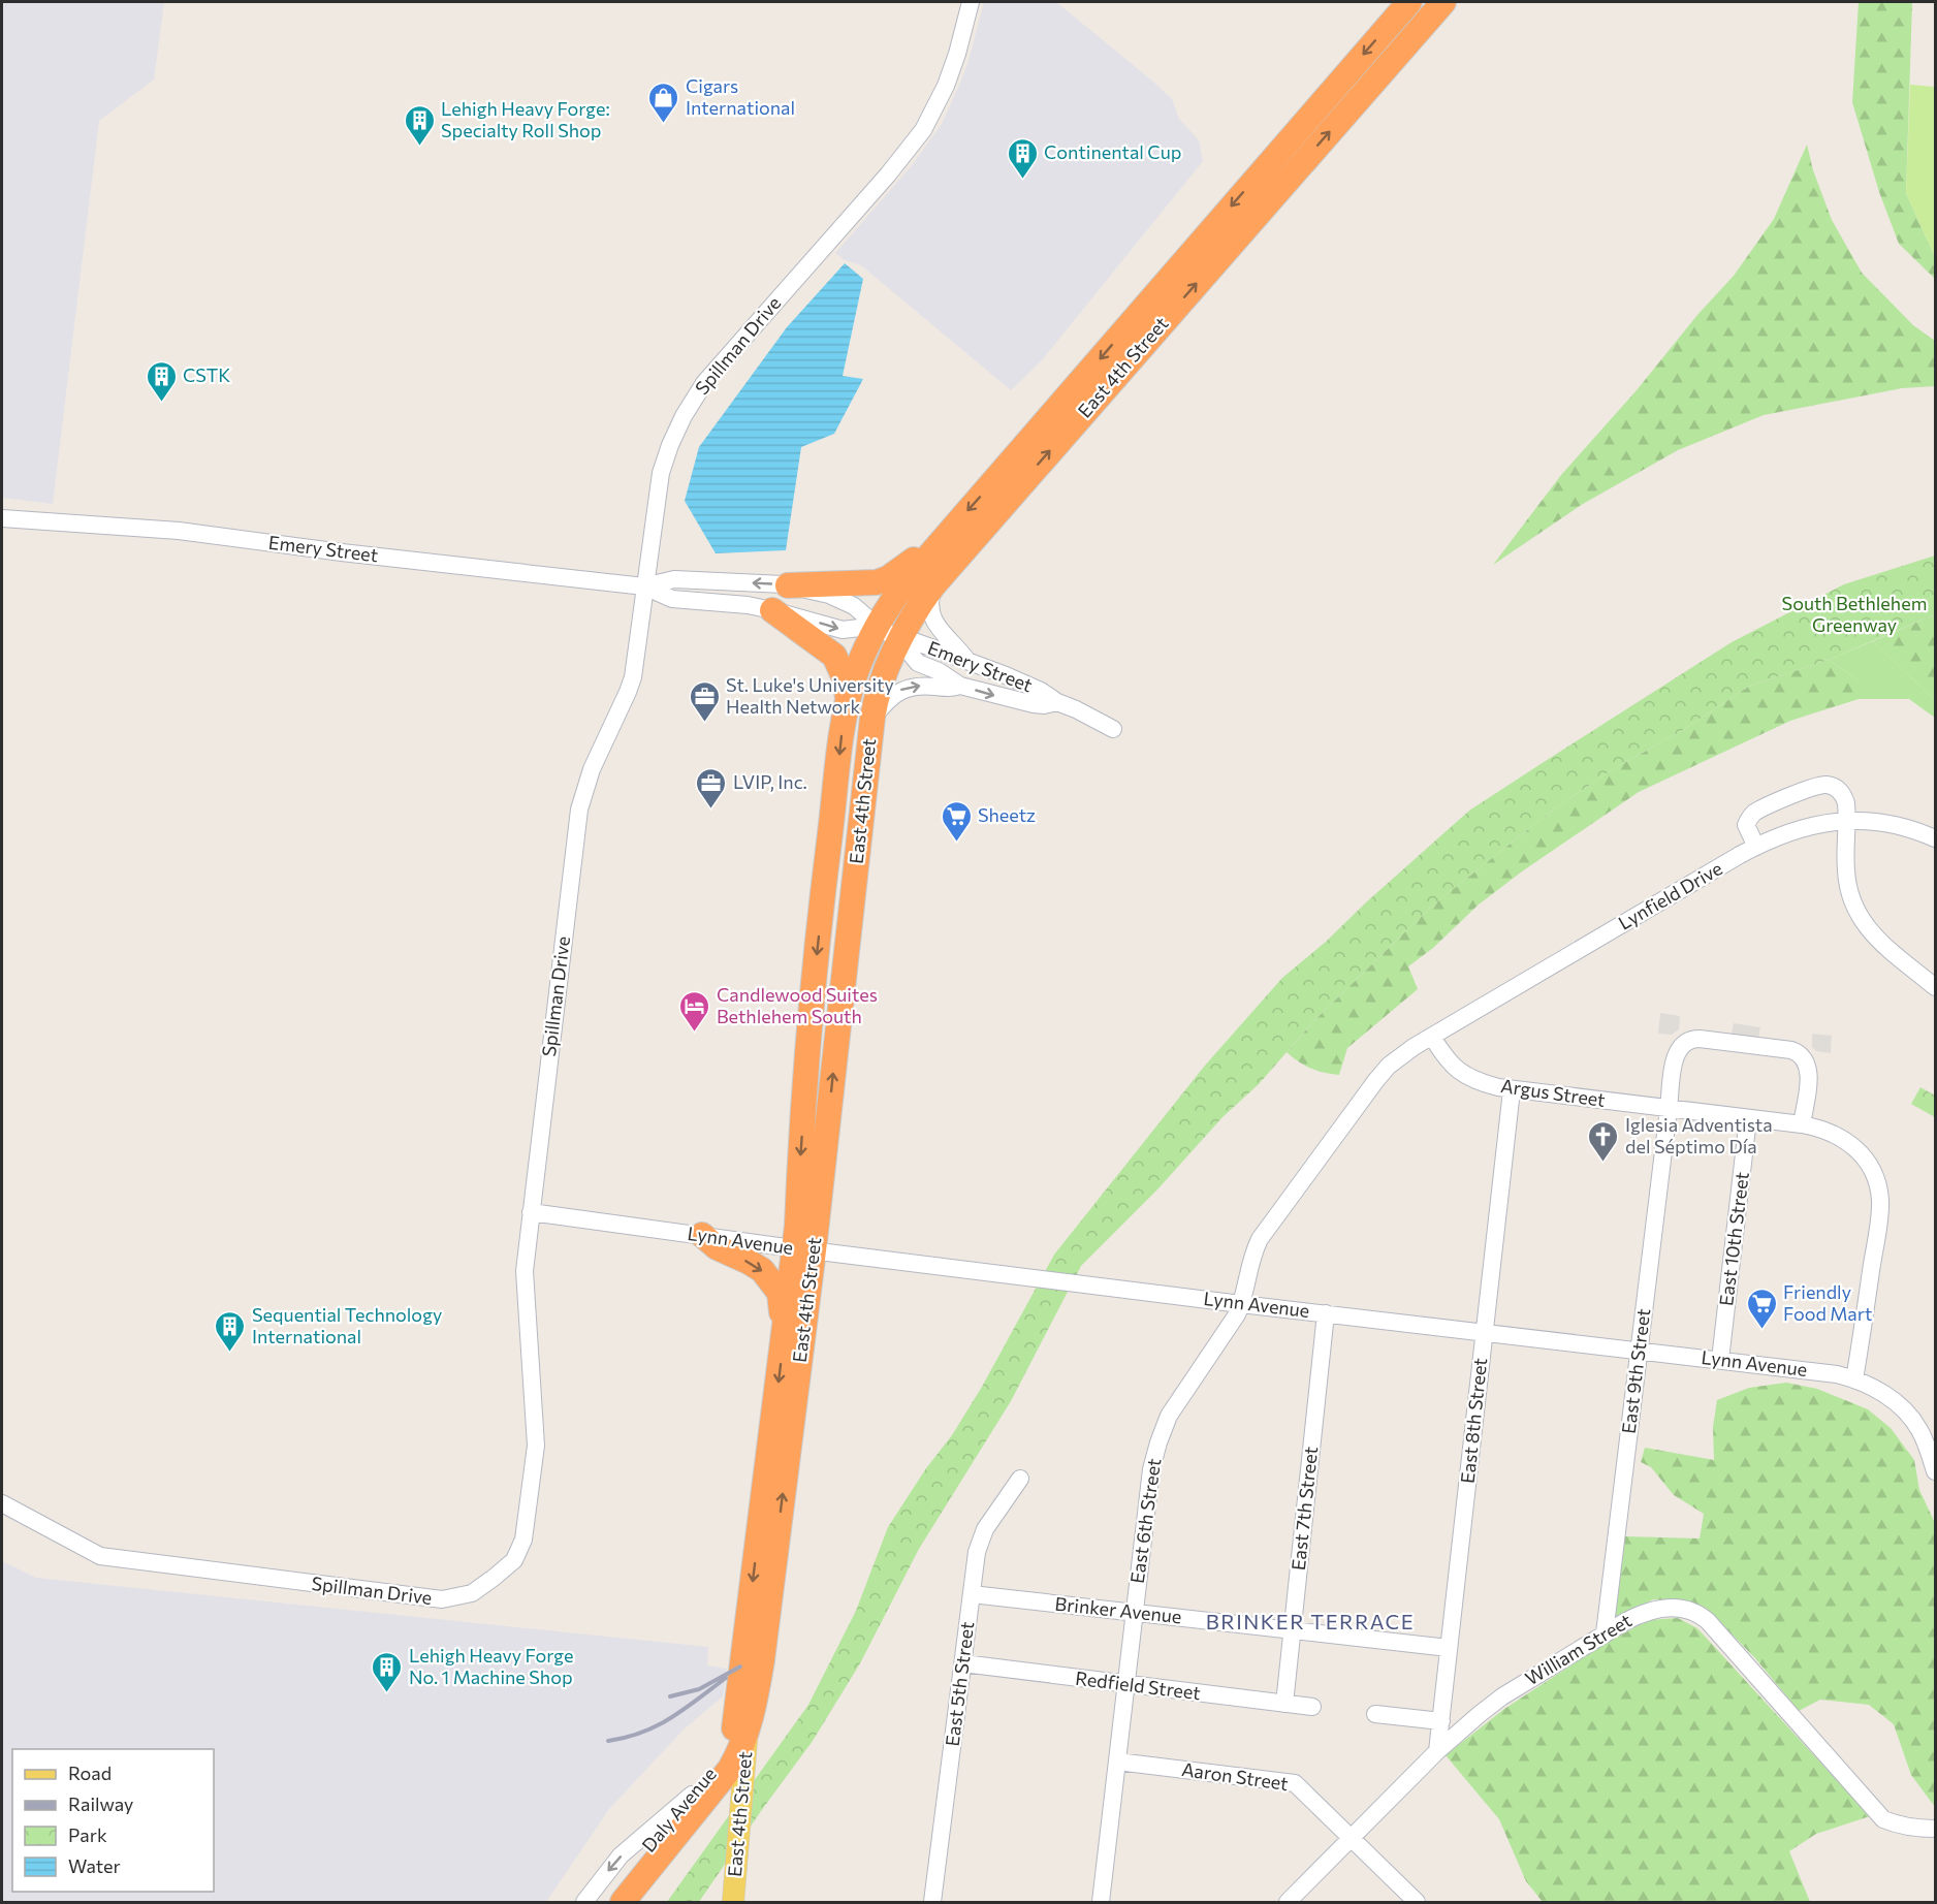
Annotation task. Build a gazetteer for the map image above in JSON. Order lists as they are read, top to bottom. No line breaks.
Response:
{"streets":{"highway":["East 4th Street","Daly Avenue"],"street":["Spillman Drive","Emery Street","Lynfield Drive","Argus Street","East 10th Street","Lynn Avenue","East 9th Street","East 8th Street","East 7th Street","East 6th Street","Brinker Avenue","William Street","East 5th Street","Redfield Street","Aaron Street"]},"crossings":[["Spillman Drive","Emery Street"],["Spillman Drive","Lynn Avenue"],["East 4th Street","Emery Street"],["East 4th Street","Lynn Avenue"],["East 4th Street","Daly Avenue"],["Lynfield Drive","Argus Street"],["Lynfield Drive","East 6th Street"],["Argus Street","East 10th Street"],["Argus Street","Lynn Avenue"],["Argus Street","East 9th Street"],["Argus Street","East 8th Street"],["Argus Street","East 6th Street"],["East 10th Street","Lynn Avenue"],["Lynn Avenue","East 9th Street"],["Lynn Avenue","East 8th Street"],["Lynn Avenue","East 7th Street"],["Lynn Avenue","East 6th Street"],["East 9th Street","William Street"],["East 8th Street","Brinker Avenue"],["East 8th Street","William Street"],["East 7th Street","Brinker Avenue"],["East 7th Street","Redfield Street"],["East 6th Street","Brinker Avenue"],["East 6th Street","Redfield Street"],["East 6th Street","Aaron Street"],["Brinker Avenue","East 5th Street"],["William Street","Aaron Street"],["East 5th Street","Redfield Street"]],"districts":["BRINKER TERRACE"],"parks":["South Bethlehem Greenway"],"places":{"shop":["Cigars International"],"building":["Lehigh Heavy Forge: Specialty Roll Shop","Continental Cup","CSTK","Sequential Technology International","Lehigh Heavy Forge No. 1 Machine Shop"],"office":["St. Luke's University Health Network","LVIP, Inc."],"supermarket":["Sheetz","Friendly Food Mart"],"hotel":["Candlewood Suites Bethlehem South"],"church":["Iglesia Adventista del Séptimo Día"]},"legend":["Road","Railway","Park","Water"]}
